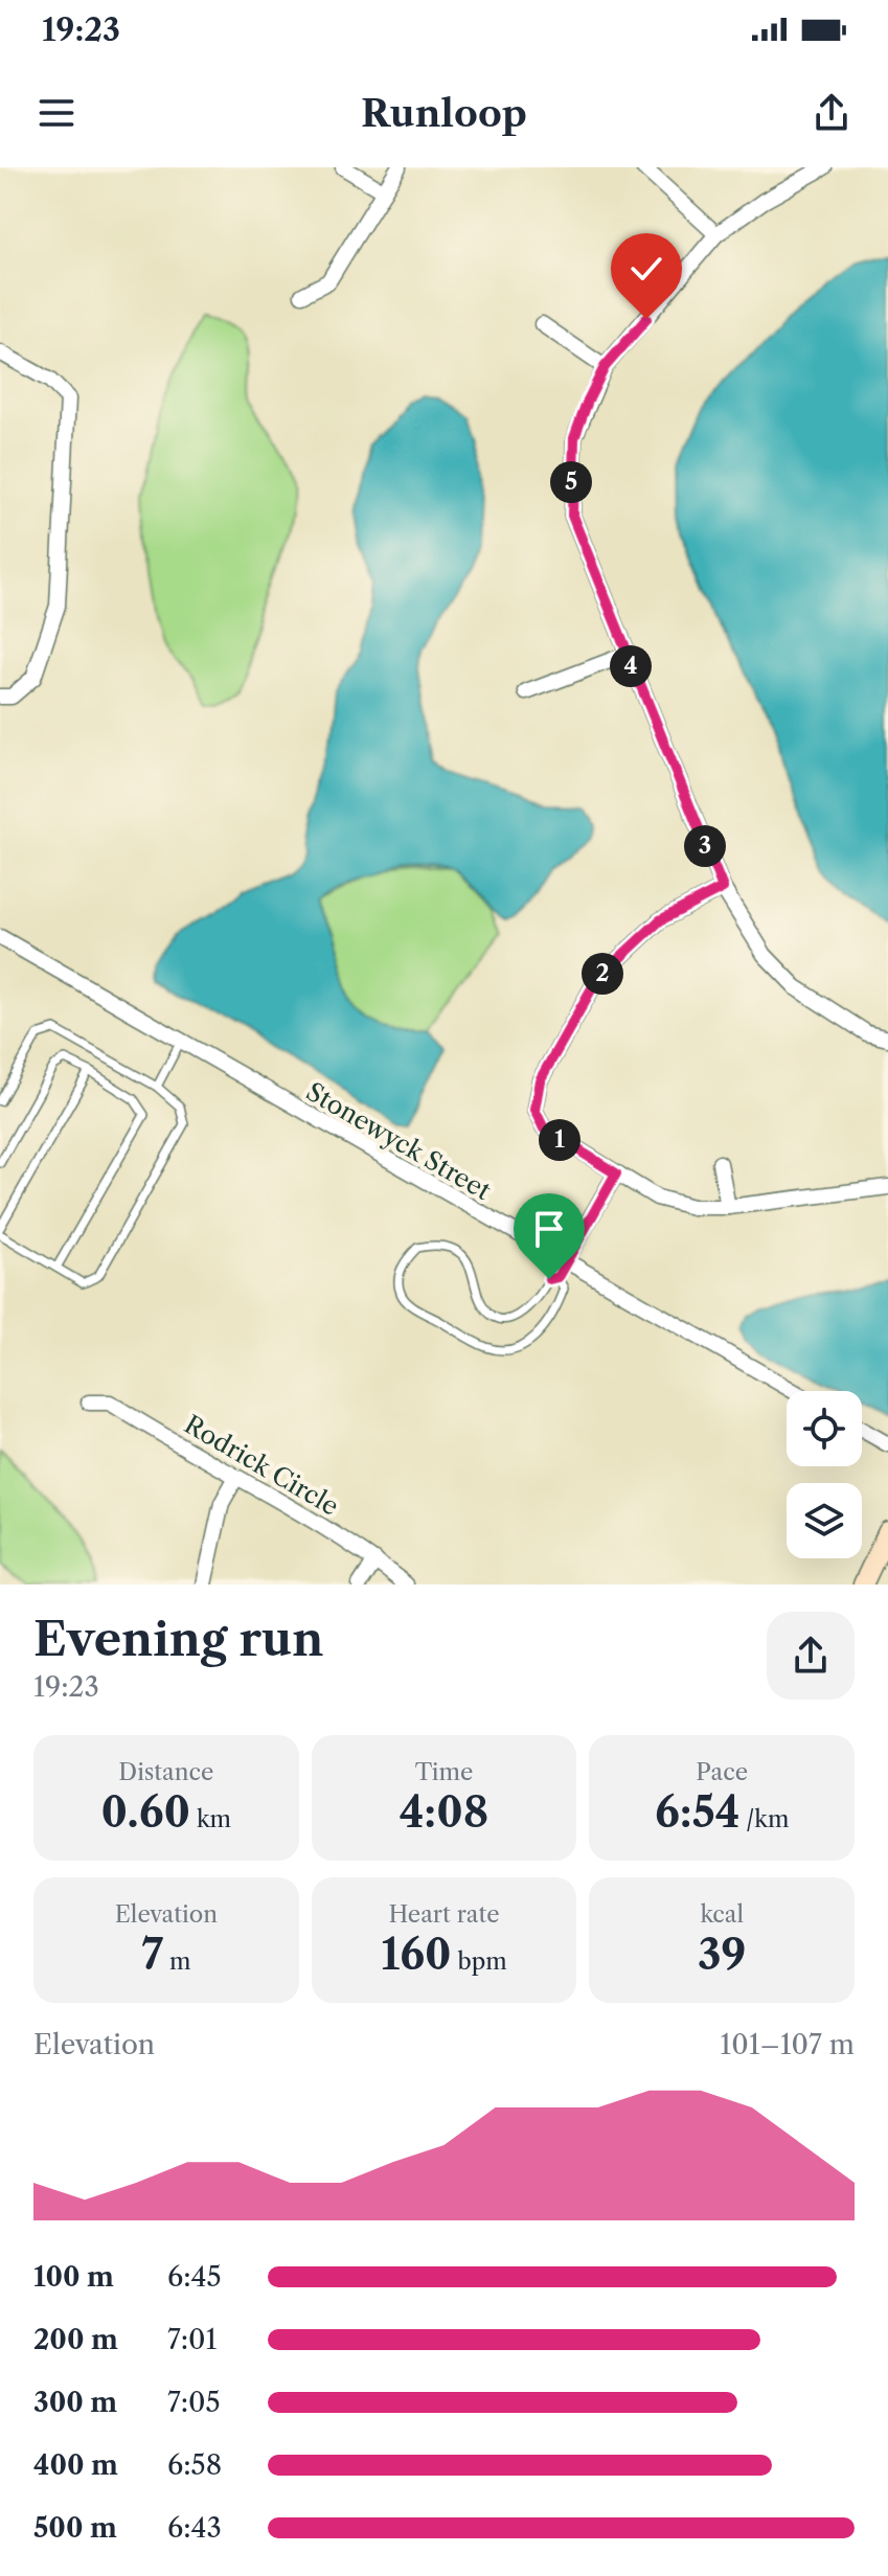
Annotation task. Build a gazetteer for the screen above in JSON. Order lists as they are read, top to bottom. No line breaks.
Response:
{"streets":{"street":["Stonewyck Street","Rodrick Circle"]},"page":{"status":"19:23","header":"Runloop","pins":["5","4","3","2","1"],"heading":["Evening run","19:23"],"stats":[["Distance","0.60 km"],["Time","4:08"],["Pace","6:54 /km"],["Elevation","7 m"],["Heart rate","160 bpm"],["kcal","39"]],"chart":["Elevation","101–107 m"],"list":[{"name":"100 m","note":"6:45"},{"name":"200 m","note":"7:01"},{"name":"300 m","note":"7:05"},{"name":"400 m","note":"6:58"},{"name":"500 m","note":"6:43"}]}}
